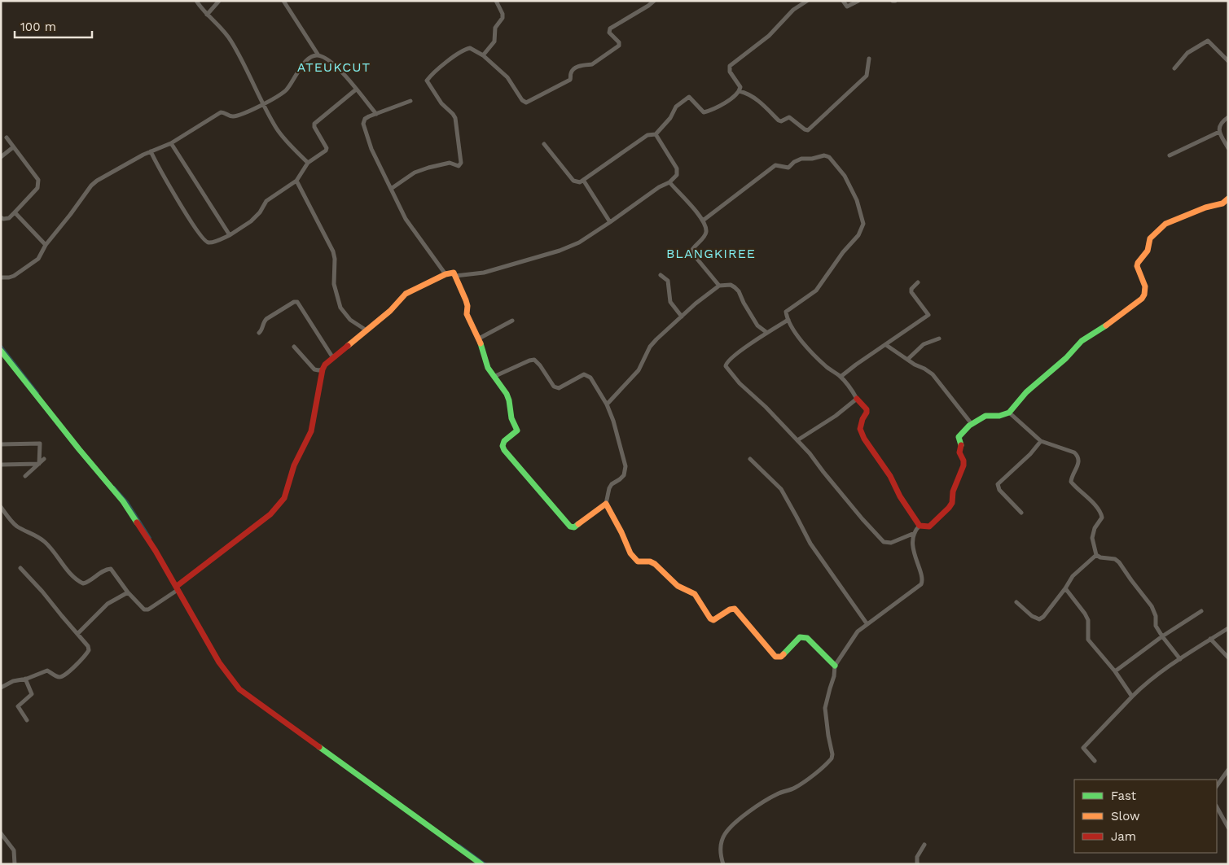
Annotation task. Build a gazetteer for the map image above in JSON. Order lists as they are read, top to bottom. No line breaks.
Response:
{"districts":["ATEUKCUT","BLANGKIREE"],"legend":["Fast","Slow","Jam"],"scale_bar":"100 m"}
